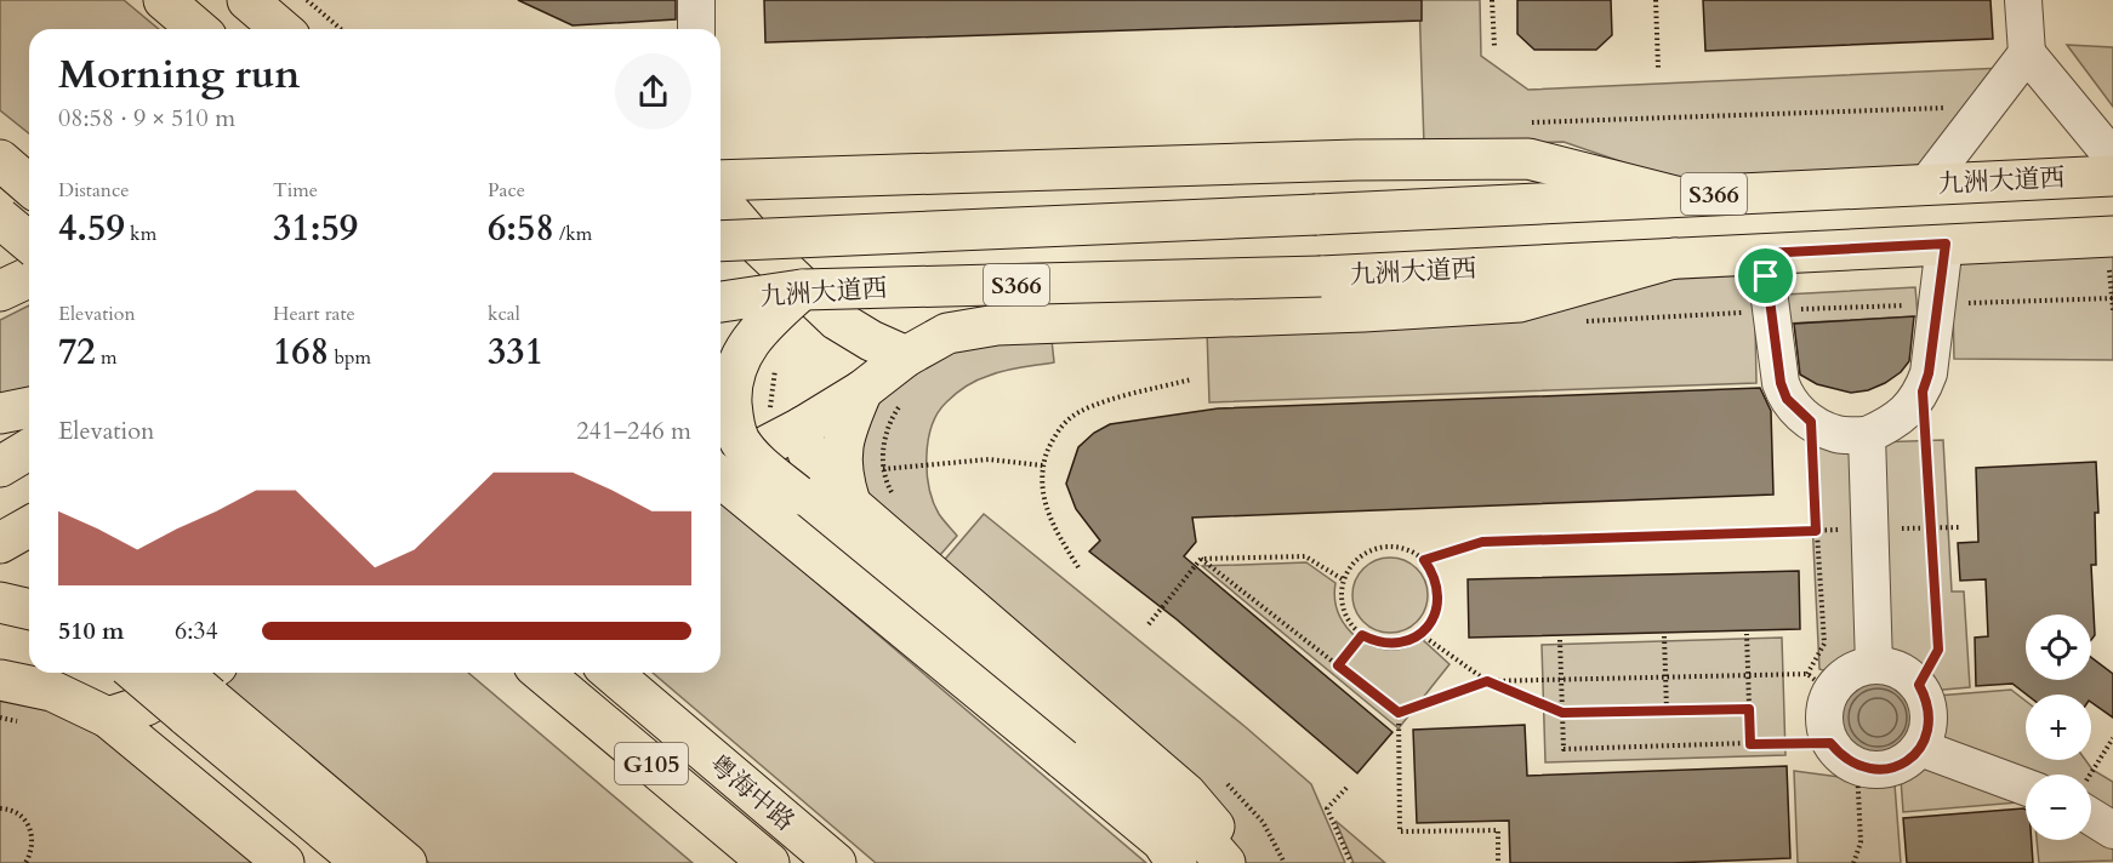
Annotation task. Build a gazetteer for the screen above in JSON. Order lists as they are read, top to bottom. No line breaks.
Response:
{"streets":{"main road":["九洲大道西","S366","G105","粤海中路"]},"page":{"heading":["Morning run","08:58 · 9 × 510 m"],"stats":[["Distance","4.59 km"],["Time","31:59"],["Pace","6:58 /km"],["Elevation","72 m"],["Heart rate","168 bpm"],["kcal","331"]],"chart":["Elevation","241–246 m"],"list":[{"name":"510 m","note":"6:34"}],"map_buttons":["+","−"]}}
